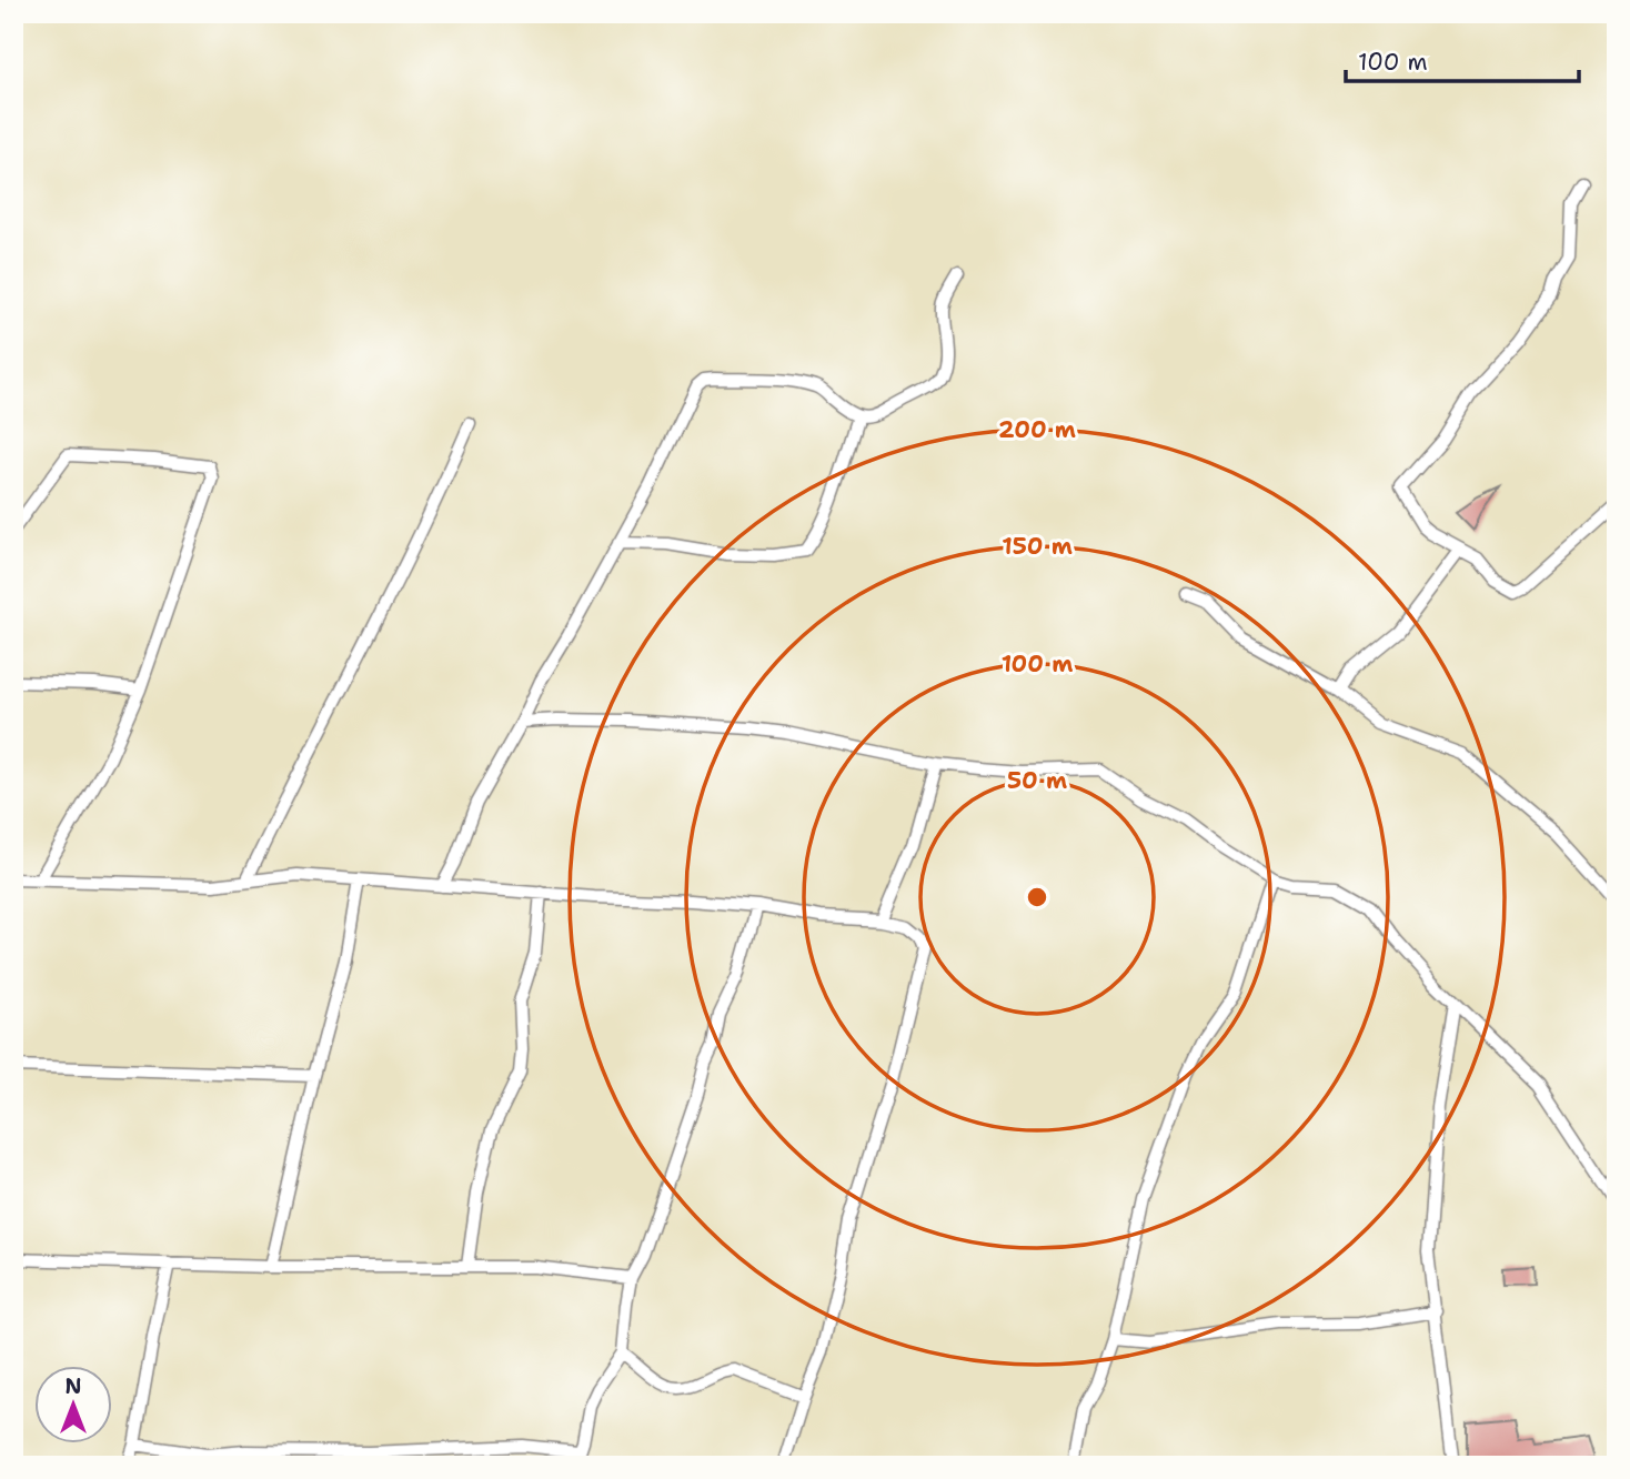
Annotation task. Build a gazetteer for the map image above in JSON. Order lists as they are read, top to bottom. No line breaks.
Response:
{"scale_bar":"100 m","north":"top","rings":["200 m","150 m","100 m","50 m"]}
